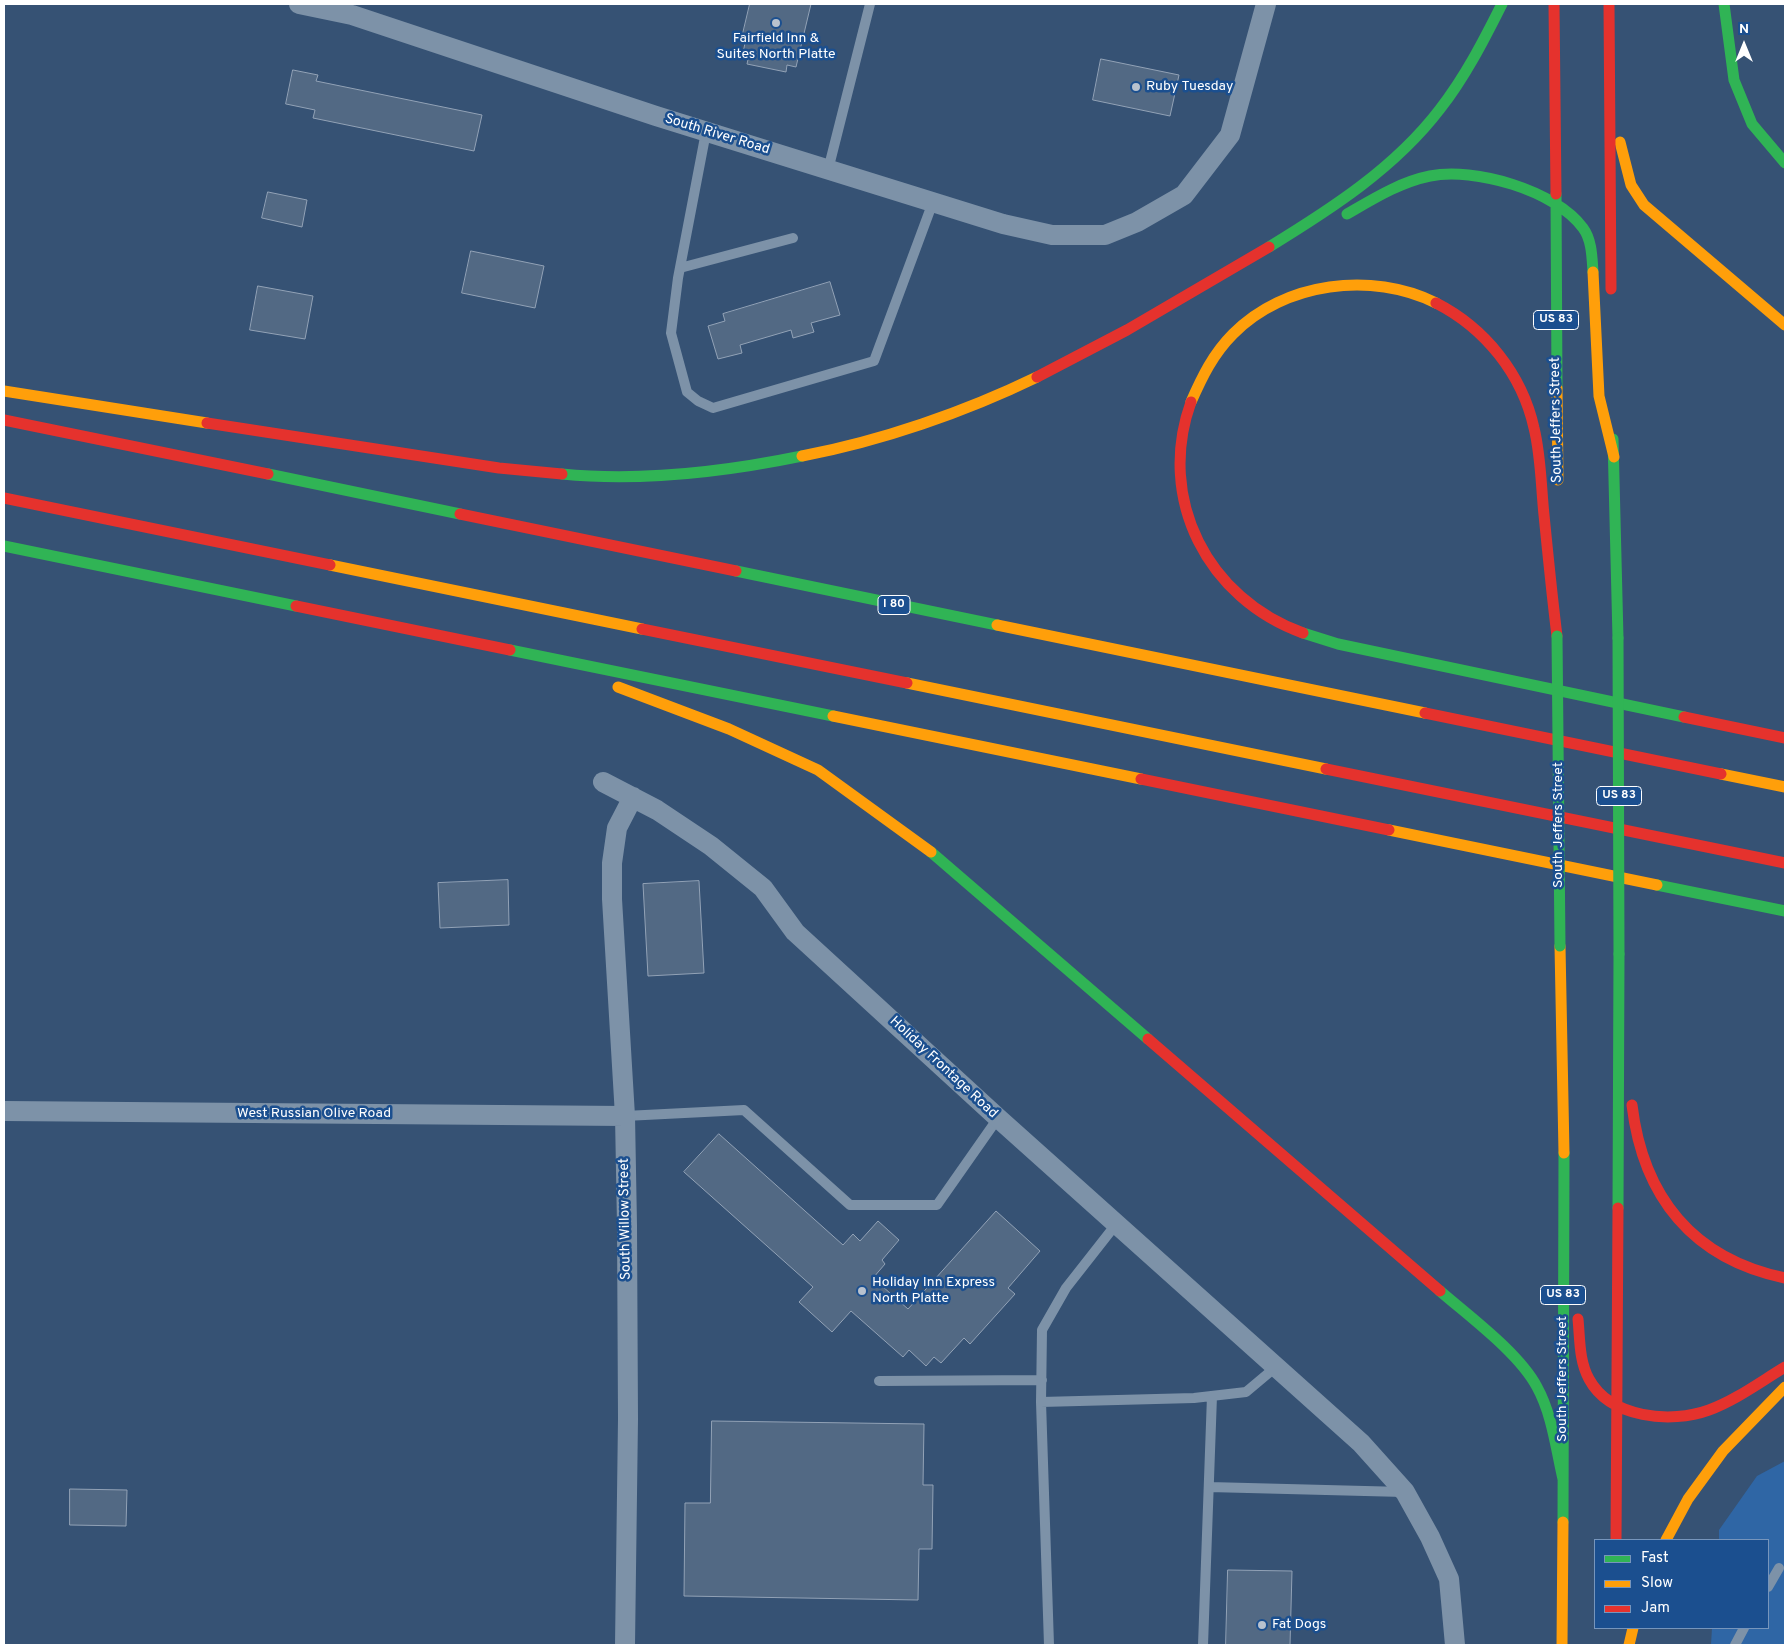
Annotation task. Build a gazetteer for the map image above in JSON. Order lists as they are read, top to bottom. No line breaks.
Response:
{"streets":{"main road":["US 83","South Jeffers Street","I 80"],"street":["South River Road","Holiday Frontage Road","West Russian Olive Road","South Willow Street"]},"crossings":[["Holiday Frontage Road","South Willow Street"],["West Russian Olive Road","South Willow Street"]],"places":["Fairfield Inn & Suites North Platte","Ruby Tuesday","Holiday Inn Express North Platte","Fat Dogs"],"legend":["Fast","Slow","Jam"],"north":"top"}
